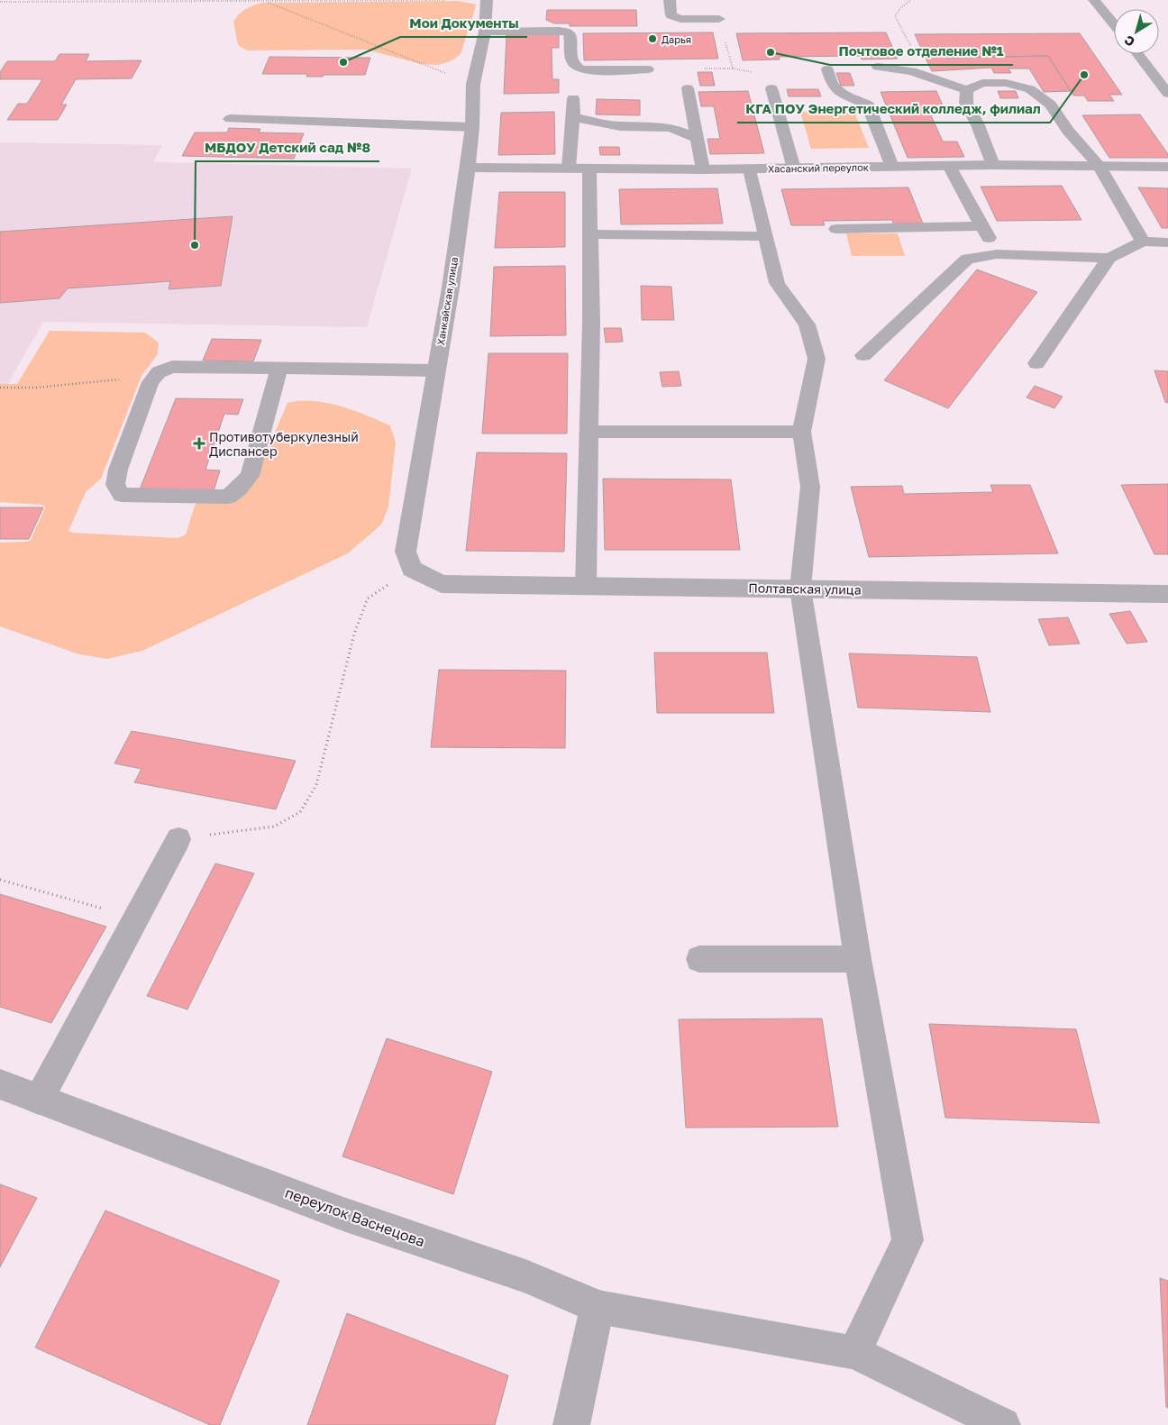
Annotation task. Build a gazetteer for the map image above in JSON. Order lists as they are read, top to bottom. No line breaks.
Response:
{"streets":{"street":["Хасанский переулок","Ханкайская улица","Полтавская улица","переулок Васнецова"]},"crossings":[["Хасанский переулок","Ханкайская улица"],["Ханкайская улица","Полтавская улица"]],"places":{"other":["Дарья","Почтовое отделение №1","Мои Документы","КГА ПОУ Энергетический колледж, филиал","МБДОУ Детский сад №8"],"health":["Противотуберкулезный Диспансер"]},"north":"bottom left"}
